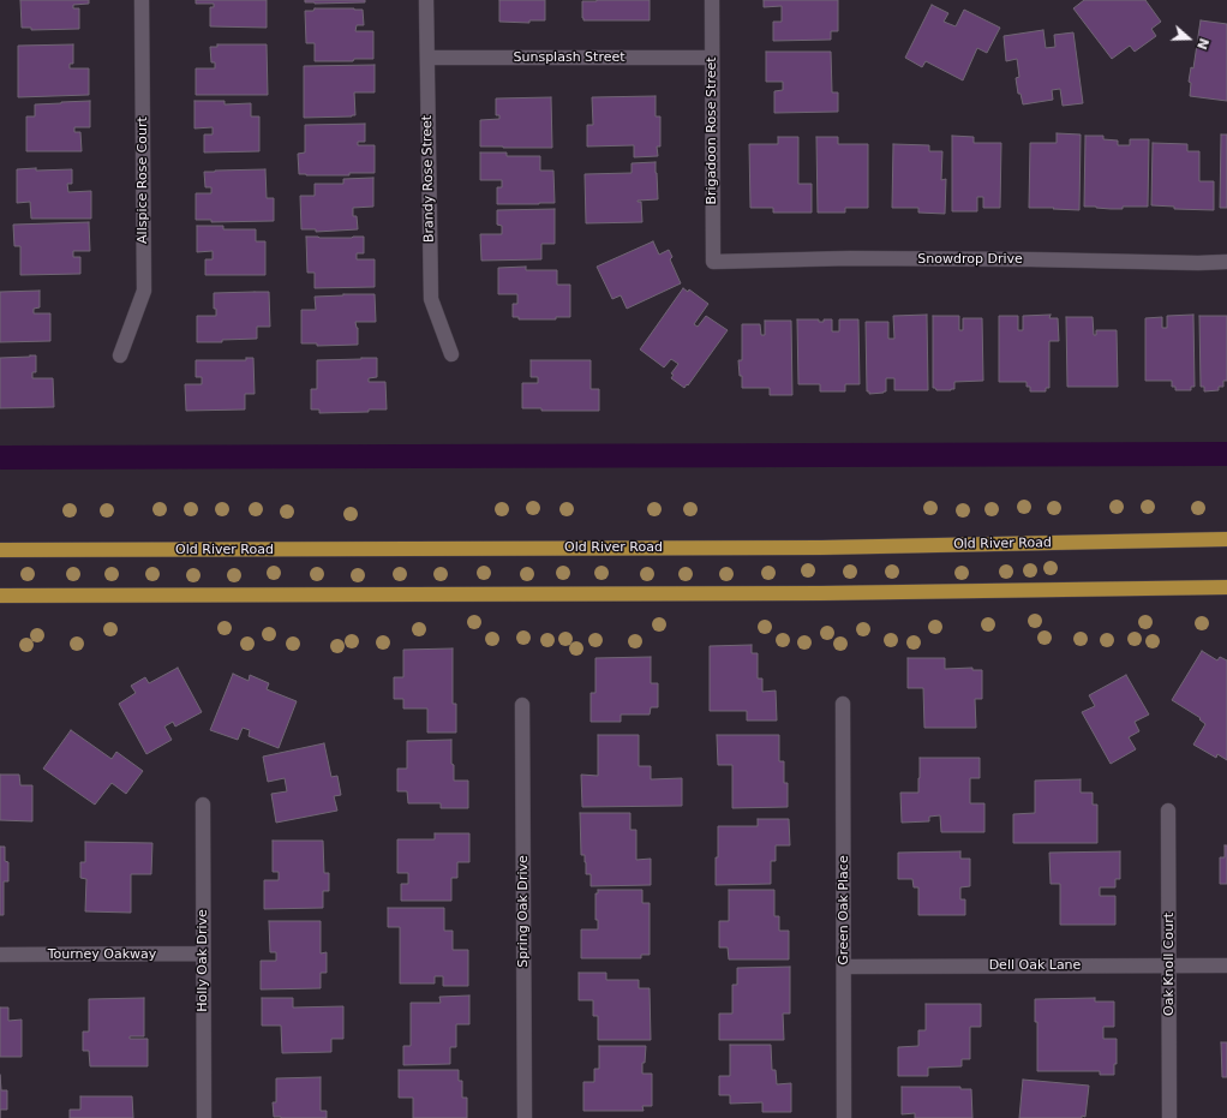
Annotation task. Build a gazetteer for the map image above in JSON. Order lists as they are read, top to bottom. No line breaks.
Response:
{"streets":{"main road":["Old River Road"],"street":["Sunsplash Street","Brigadoon Rose Street","Brandy Rose Street","Allspice Rose Court","Snowdrop Drive","Green Oak Place","Spring Oak Drive","Tourney Oakway","Holly Oak Drive","Oak Knoll Court","Dell Oak Lane"]},"crossings":[["Sunsplash Street","Brigadoon Rose Street"],["Sunsplash Street","Brandy Rose Street"],["Brigadoon Rose Street","Snowdrop Drive"],["Green Oak Place","Dell Oak Lane"],["Tourney Oakway","Holly Oak Drive"],["Oak Knoll Court","Dell Oak Lane"]],"north":"right"}
